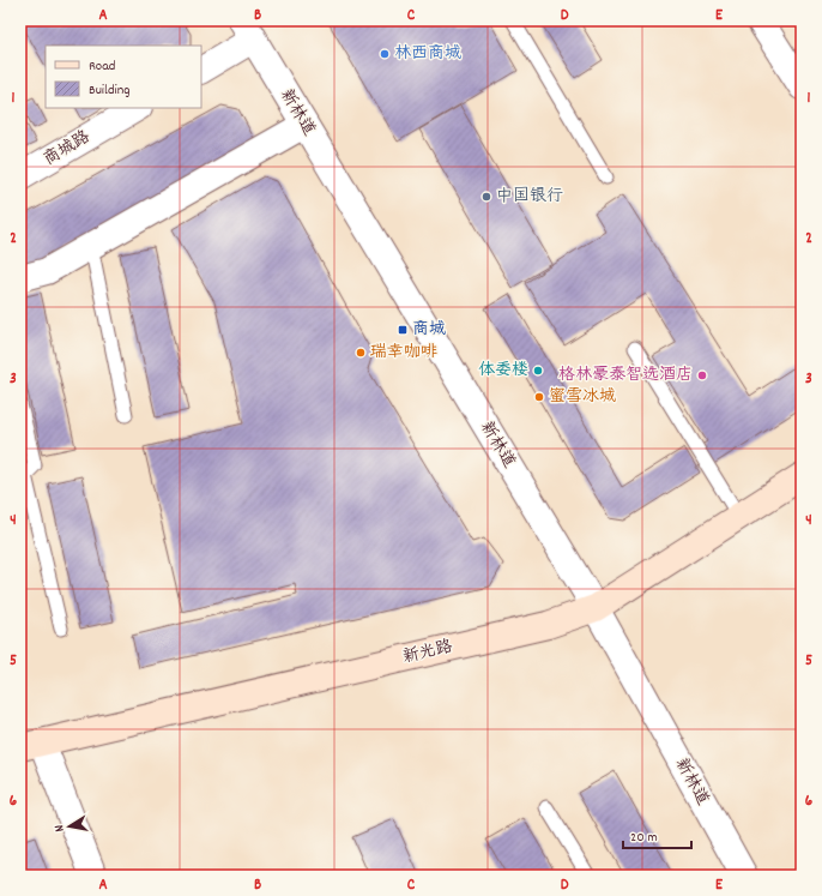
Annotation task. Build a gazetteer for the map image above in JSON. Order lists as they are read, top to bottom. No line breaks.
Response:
{"streets":{"main road":["新光路"],"street":["新林道","商城路"]},"crossings":[["新林道","新光路"]],"places":{"other":["林西商城","中国银行","瑞幸咖啡","体委楼","格林豪泰智选酒店","蜜雪冰城"],"transit":["商城"]},"legend":["Road","Building"],"scale_bar":"20 m","north":"left","grid":{"columns":["A","B","C","D","E"],"rows":["1","2","3","4","5","6"]}}
